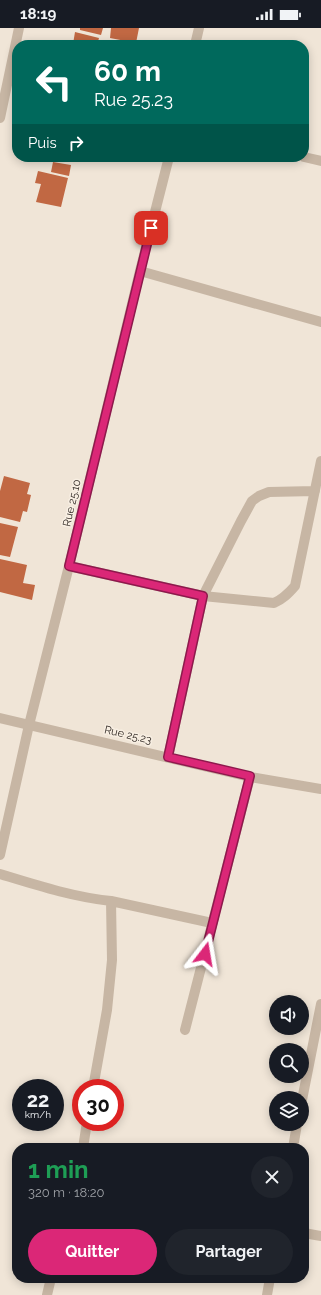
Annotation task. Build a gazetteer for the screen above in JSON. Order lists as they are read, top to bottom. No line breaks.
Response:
{"streets":{"street":["Rue 25.10","Rue 25.23"]},"crossings":[["Rue 25.10","Rue 25.23"]],"page":{"status":"18:19","turn":["60 m","Rue 25.23"],"then":"Puis","speed":"22 km/h","limit":"30","heading":["1 min","320 m · 18:20"],"buttons":["Quitter","Partager"]}}
